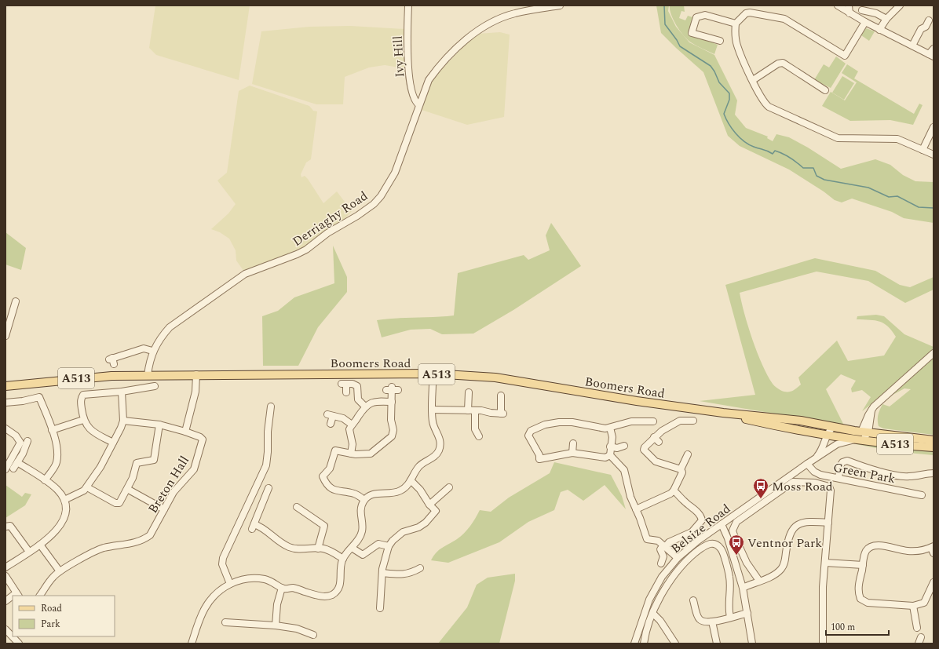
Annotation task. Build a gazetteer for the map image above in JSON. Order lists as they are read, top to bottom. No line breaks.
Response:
{"streets":{"main road":["Boomers Road","A513"],"street":["Ivy Hill","Derriaghy Road","Green Park","Breton Hall","Belsize Road"]},"crossings":[["Ivy Hill","Derriaghy Road"],["Derriaghy Road","Boomers Road"],["Derriaghy Road","A513"],["Boomers Road","A513"],["Boomers Road","Belsize Road"],["A513","Belsize Road"],["Green Park","Belsize Road"]],"places":{"bus stop":["Moss Road","Ventnor Park"]},"legend":["Road","Park"],"scale_bar":"100 m"}
